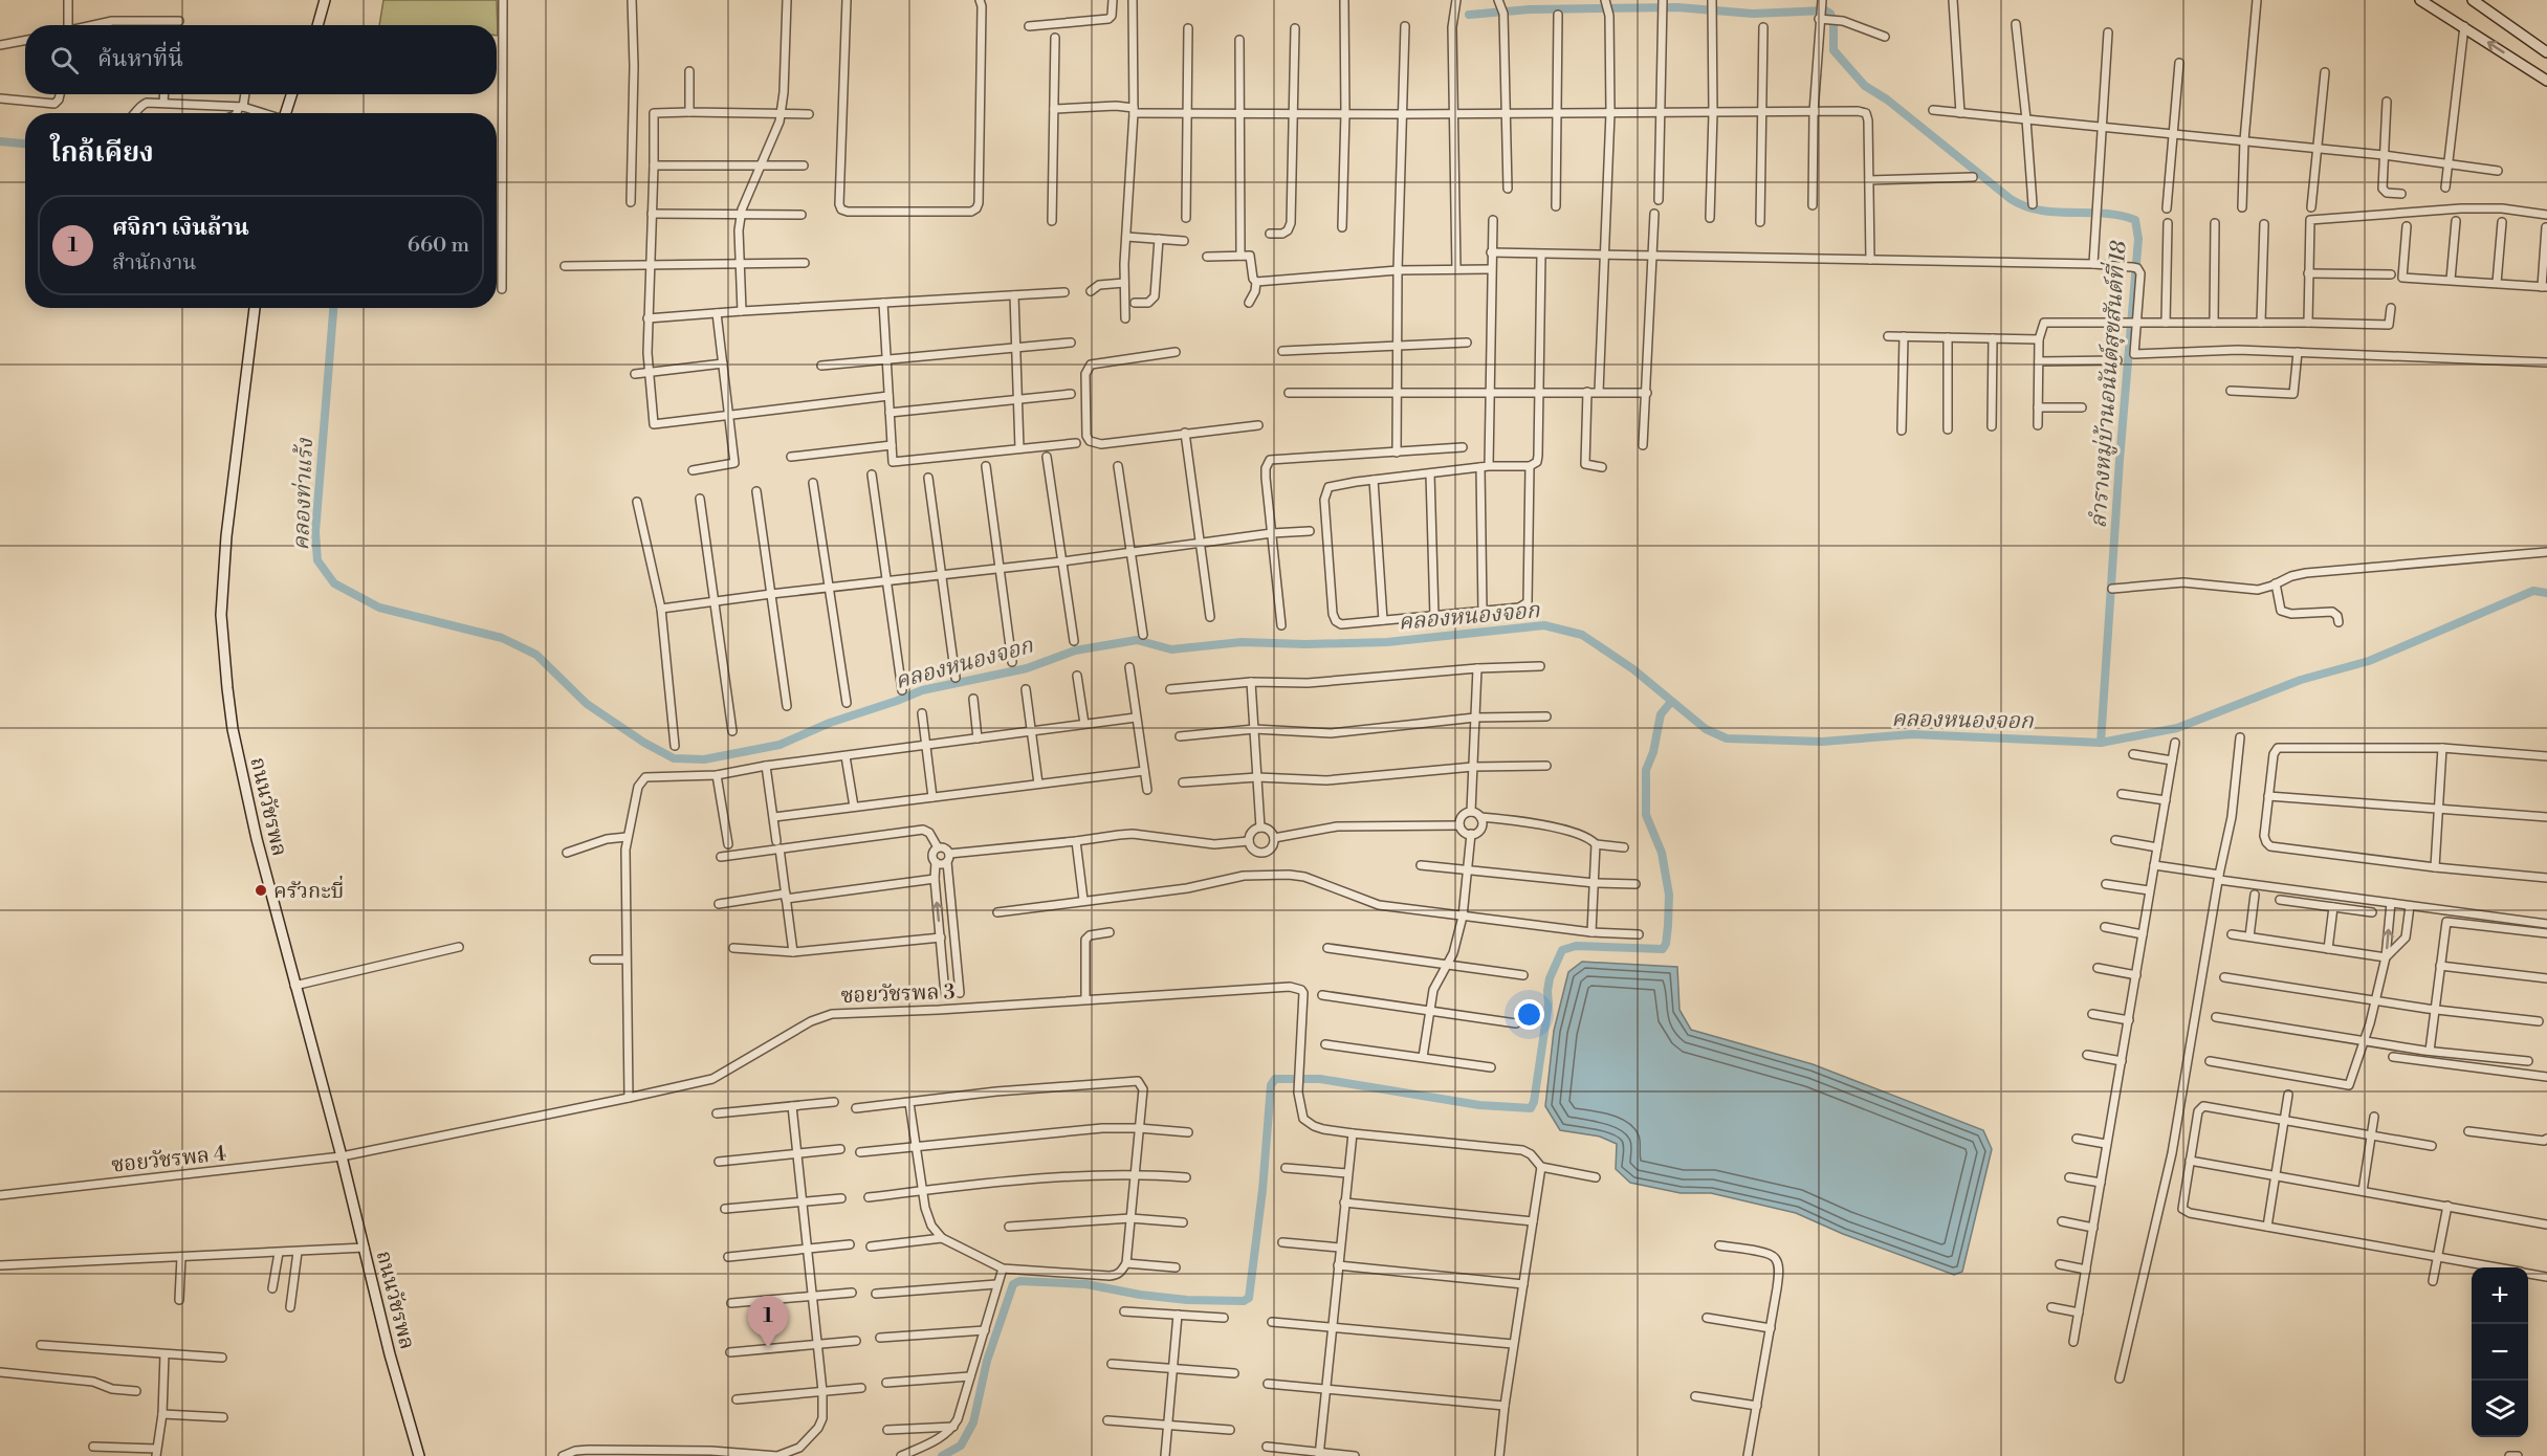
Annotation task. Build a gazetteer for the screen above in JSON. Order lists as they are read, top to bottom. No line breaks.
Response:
{"streets":{"street":["ถนนวัชรพล","ซอยวัชรพล 3","ซอยวัชรพล 4"]},"crossings":[["ถนนวัชรพล","ซอยวัชรพล 3"],["ถนนวัชรพล","ซอยวัชรพล 4"],["ซอยวัชรพล 3","ซอยวัชรพล 4"]],"water":["ลำรางหมู่บ้านอนันต์สุขสันต์ที่ 18","คลองท่าแร้ง","คลองหนองจอก"],"places":["ครัวกะบี่"],"page":{"search":"ค้นหาที่นี่","heading":"ใกล้เคียง","list":[{"mark":"1","name":"ศจิกา เงินล้าน","note":"สำนักงาน","value":"660 m"}],"map_buttons":["+","−"],"pins":"1"}}
